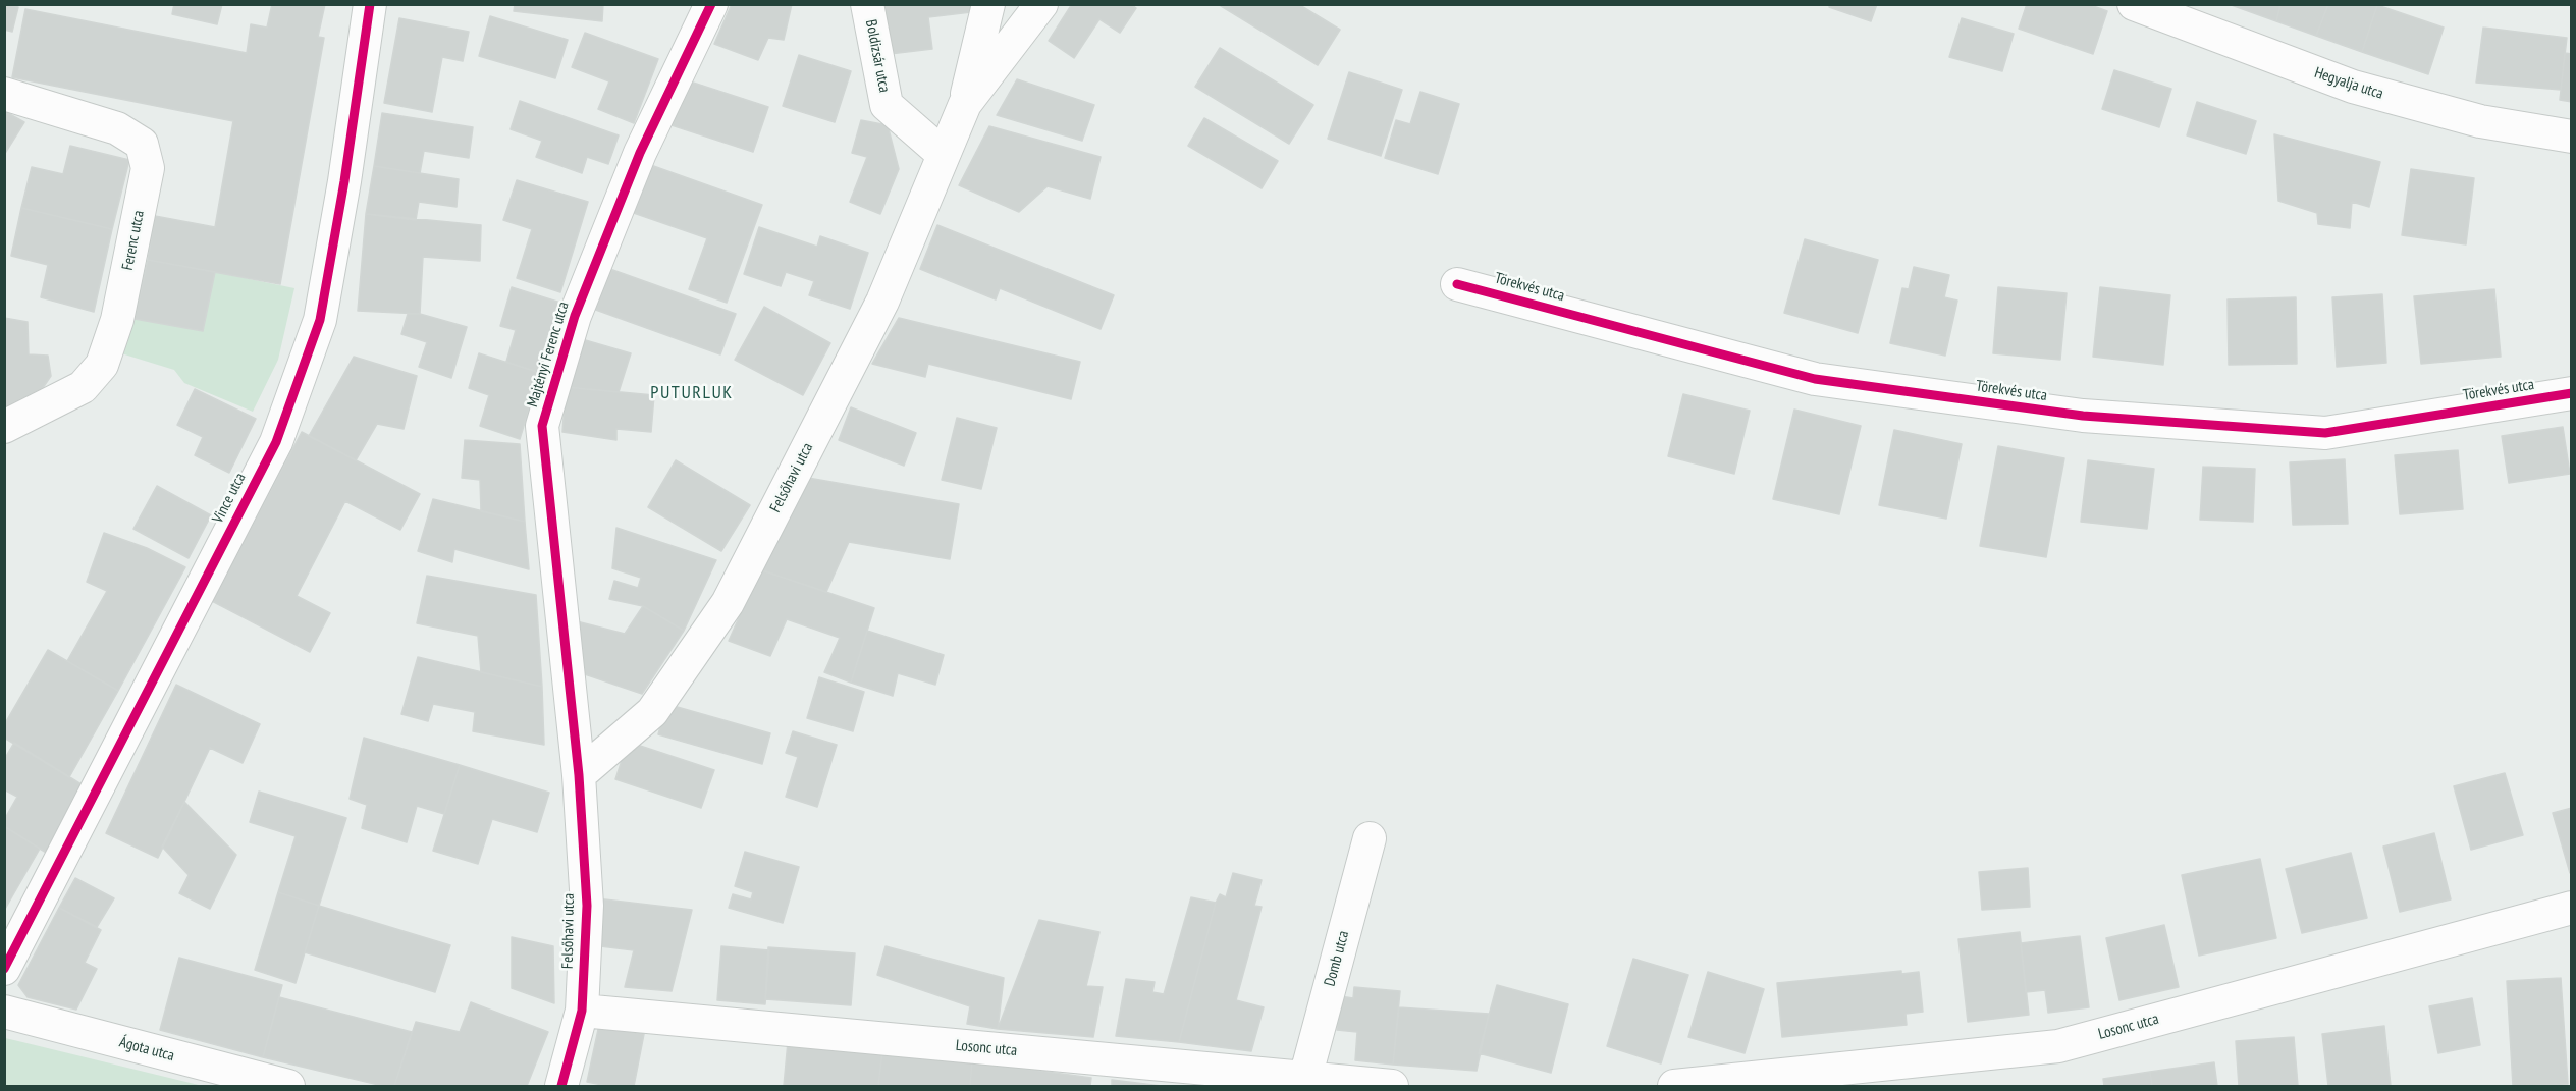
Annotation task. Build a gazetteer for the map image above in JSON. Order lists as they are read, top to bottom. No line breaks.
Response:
{"streets":{"street":["Boldizsár utca","Hegyalja utca","Ferenc utca","Törekvés utca","Majtényi Ferenc utca","Felsőhavi utca","Vince utca","Domb utca","Losonc utca","Ágota utca"]},"crossings":[["Boldizsár utca","Felsőhavi utca"],["Majtényi Ferenc utca","Felsőhavi utca"],["Felsőhavi utca","Losonc utca"],["Domb utca","Losonc utca"]],"districts":["PUTURLUK"]}
